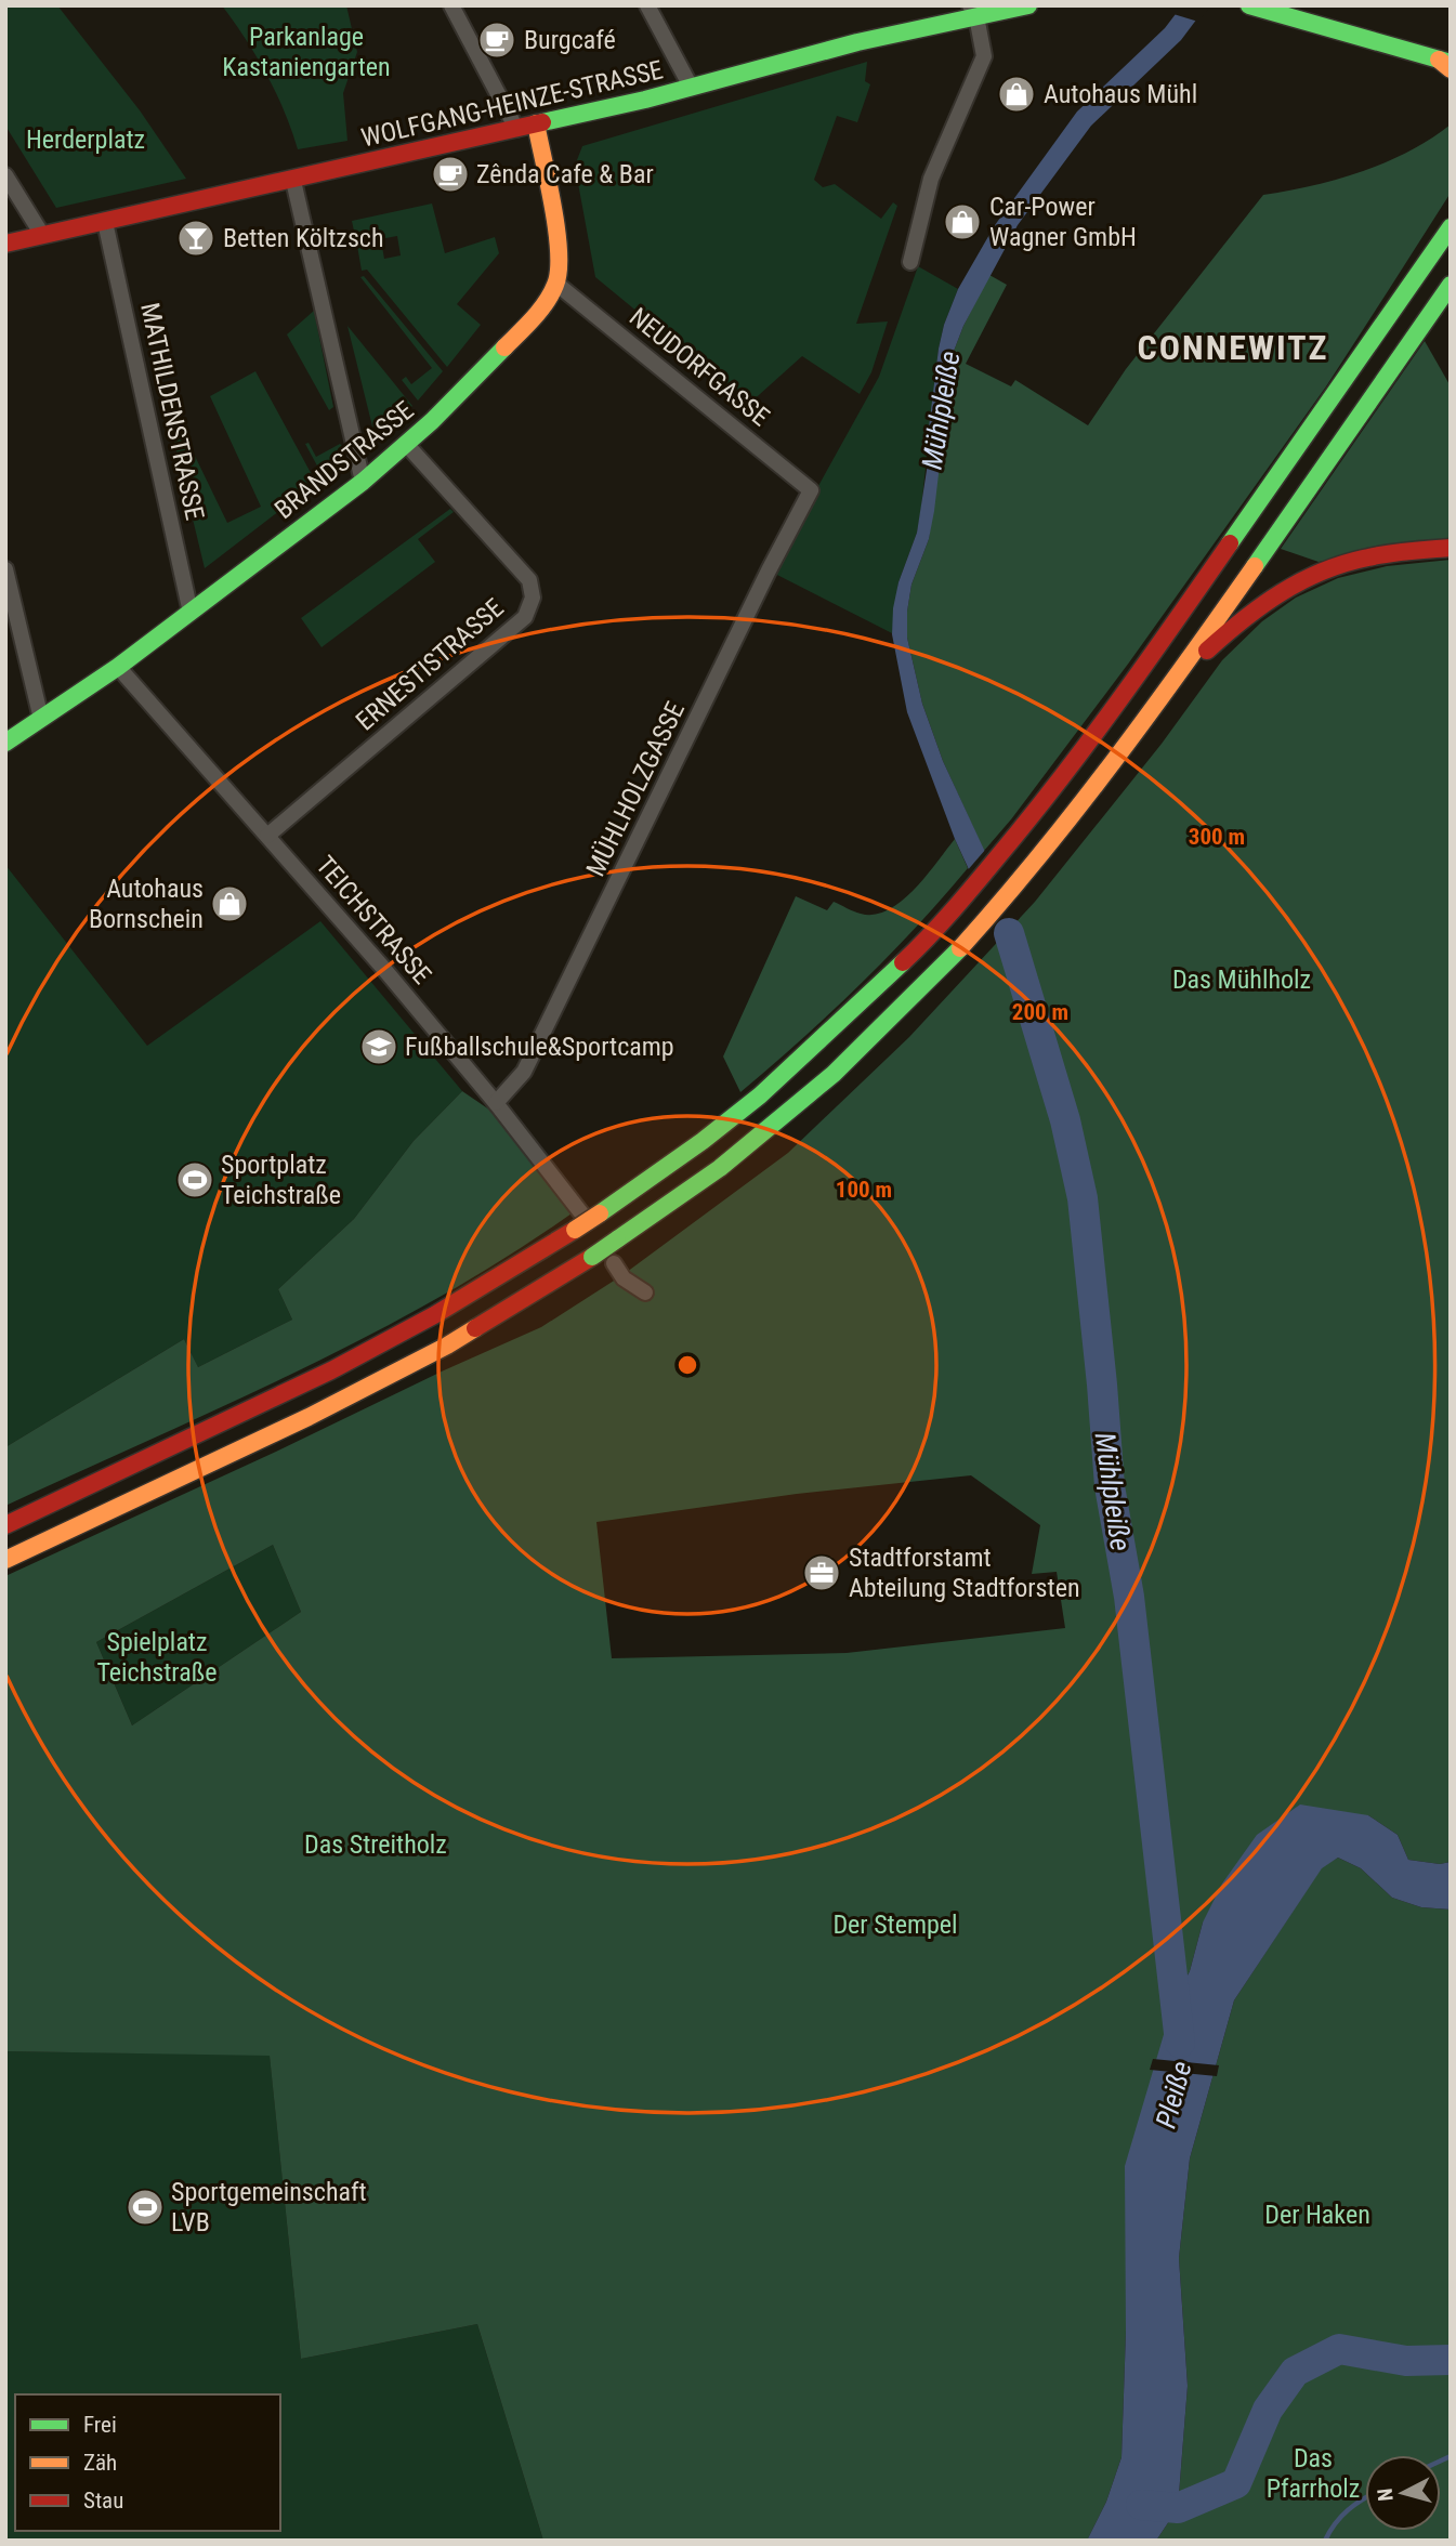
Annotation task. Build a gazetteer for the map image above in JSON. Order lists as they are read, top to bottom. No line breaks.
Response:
{"streets":{"main road":["WOLFGANG-HEINZE-STRASSE","BRANDSTRASSE"],"street":["NEUDORFGASSE","MATHILDENSTRASSE","ERNESTISTRASSE","MÜHLHOLZGASSE","TEICHSTRASSE"]},"crossings":[["WOLFGANG-HEINZE-STRASSE","MATHILDENSTRASSE"],["WOLFGANG-HEINZE-STRASSE","BRANDSTRASSE"],["NEUDORFGASSE","BRANDSTRASSE"],["NEUDORFGASSE","MÜHLHOLZGASSE"],["MATHILDENSTRASSE","BRANDSTRASSE"],["BRANDSTRASSE","ERNESTISTRASSE"],["BRANDSTRASSE","TEICHSTRASSE"],["ERNESTISTRASSE","TEICHSTRASSE"],["MÜHLHOLZGASSE","TEICHSTRASSE"]],"districts":["CONNEWITZ"],"water":["Mühlpleiße","Pleiße"],"parks":["Parkanlage Kastaniengarten","Herderplatz","Das Mühlholz","Spielplatz Teichstraße","Das Streitholz","Der Stempel","Der Haken","Das Pfarrholz"],"places":{"cafe":["Burgcafé","Zênda Cafe & Bar"],"shop":["Autohaus Mühl","Car-Power Wagner GmbH","Autohaus Bornschein"],"bar":["Betten Költzsch"],"school or university":["Fußballschule&Sportcamp"],"sports":["Sportplatz Teichstraße","Sportgemeinschaft LVB"],"office":["Stadtforstamt Abteilung Stadtforsten"]},"legend":["Frei","Zäh","Stau"],"north":"left","rings":["300 m","200 m","100 m"]}
